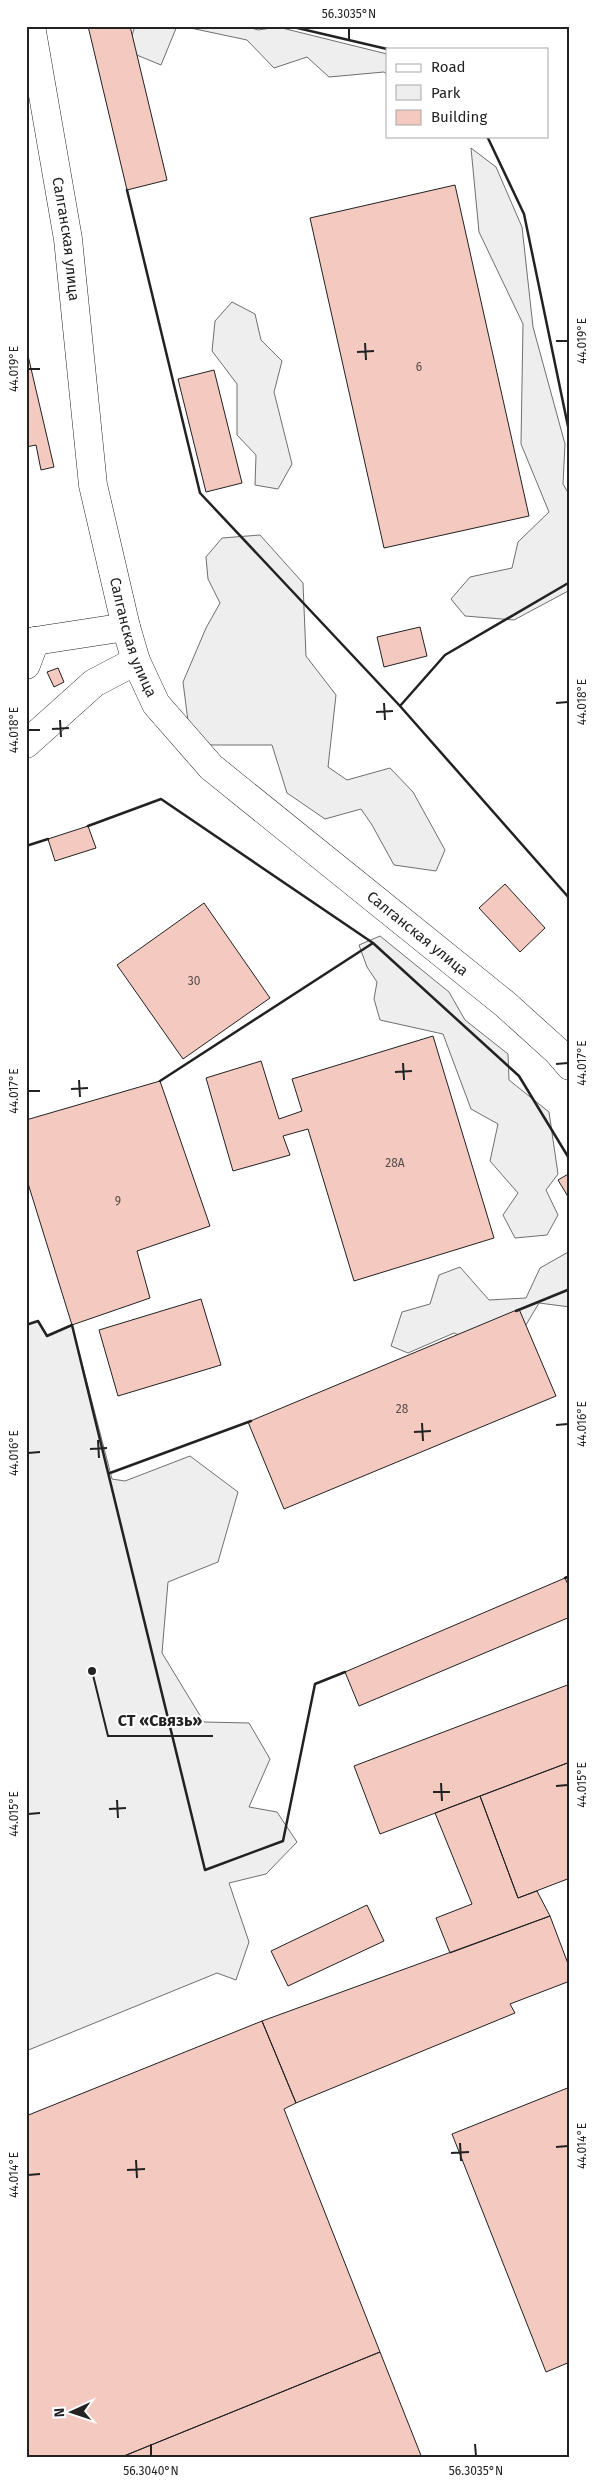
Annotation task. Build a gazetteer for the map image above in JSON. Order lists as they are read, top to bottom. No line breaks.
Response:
{"streets":{"street":["Салганская улица"]},"places":["СТ «Связь»"],"house_numbers":["6","30","28А","9","28"],"legend":["Road","Park","Building"],"north":"left","coordinates":["56.3035°N","44.019°E","44.018°E","44.017°E","44.016°E","44.015°E","44.014°E","56.3040°N"]}
